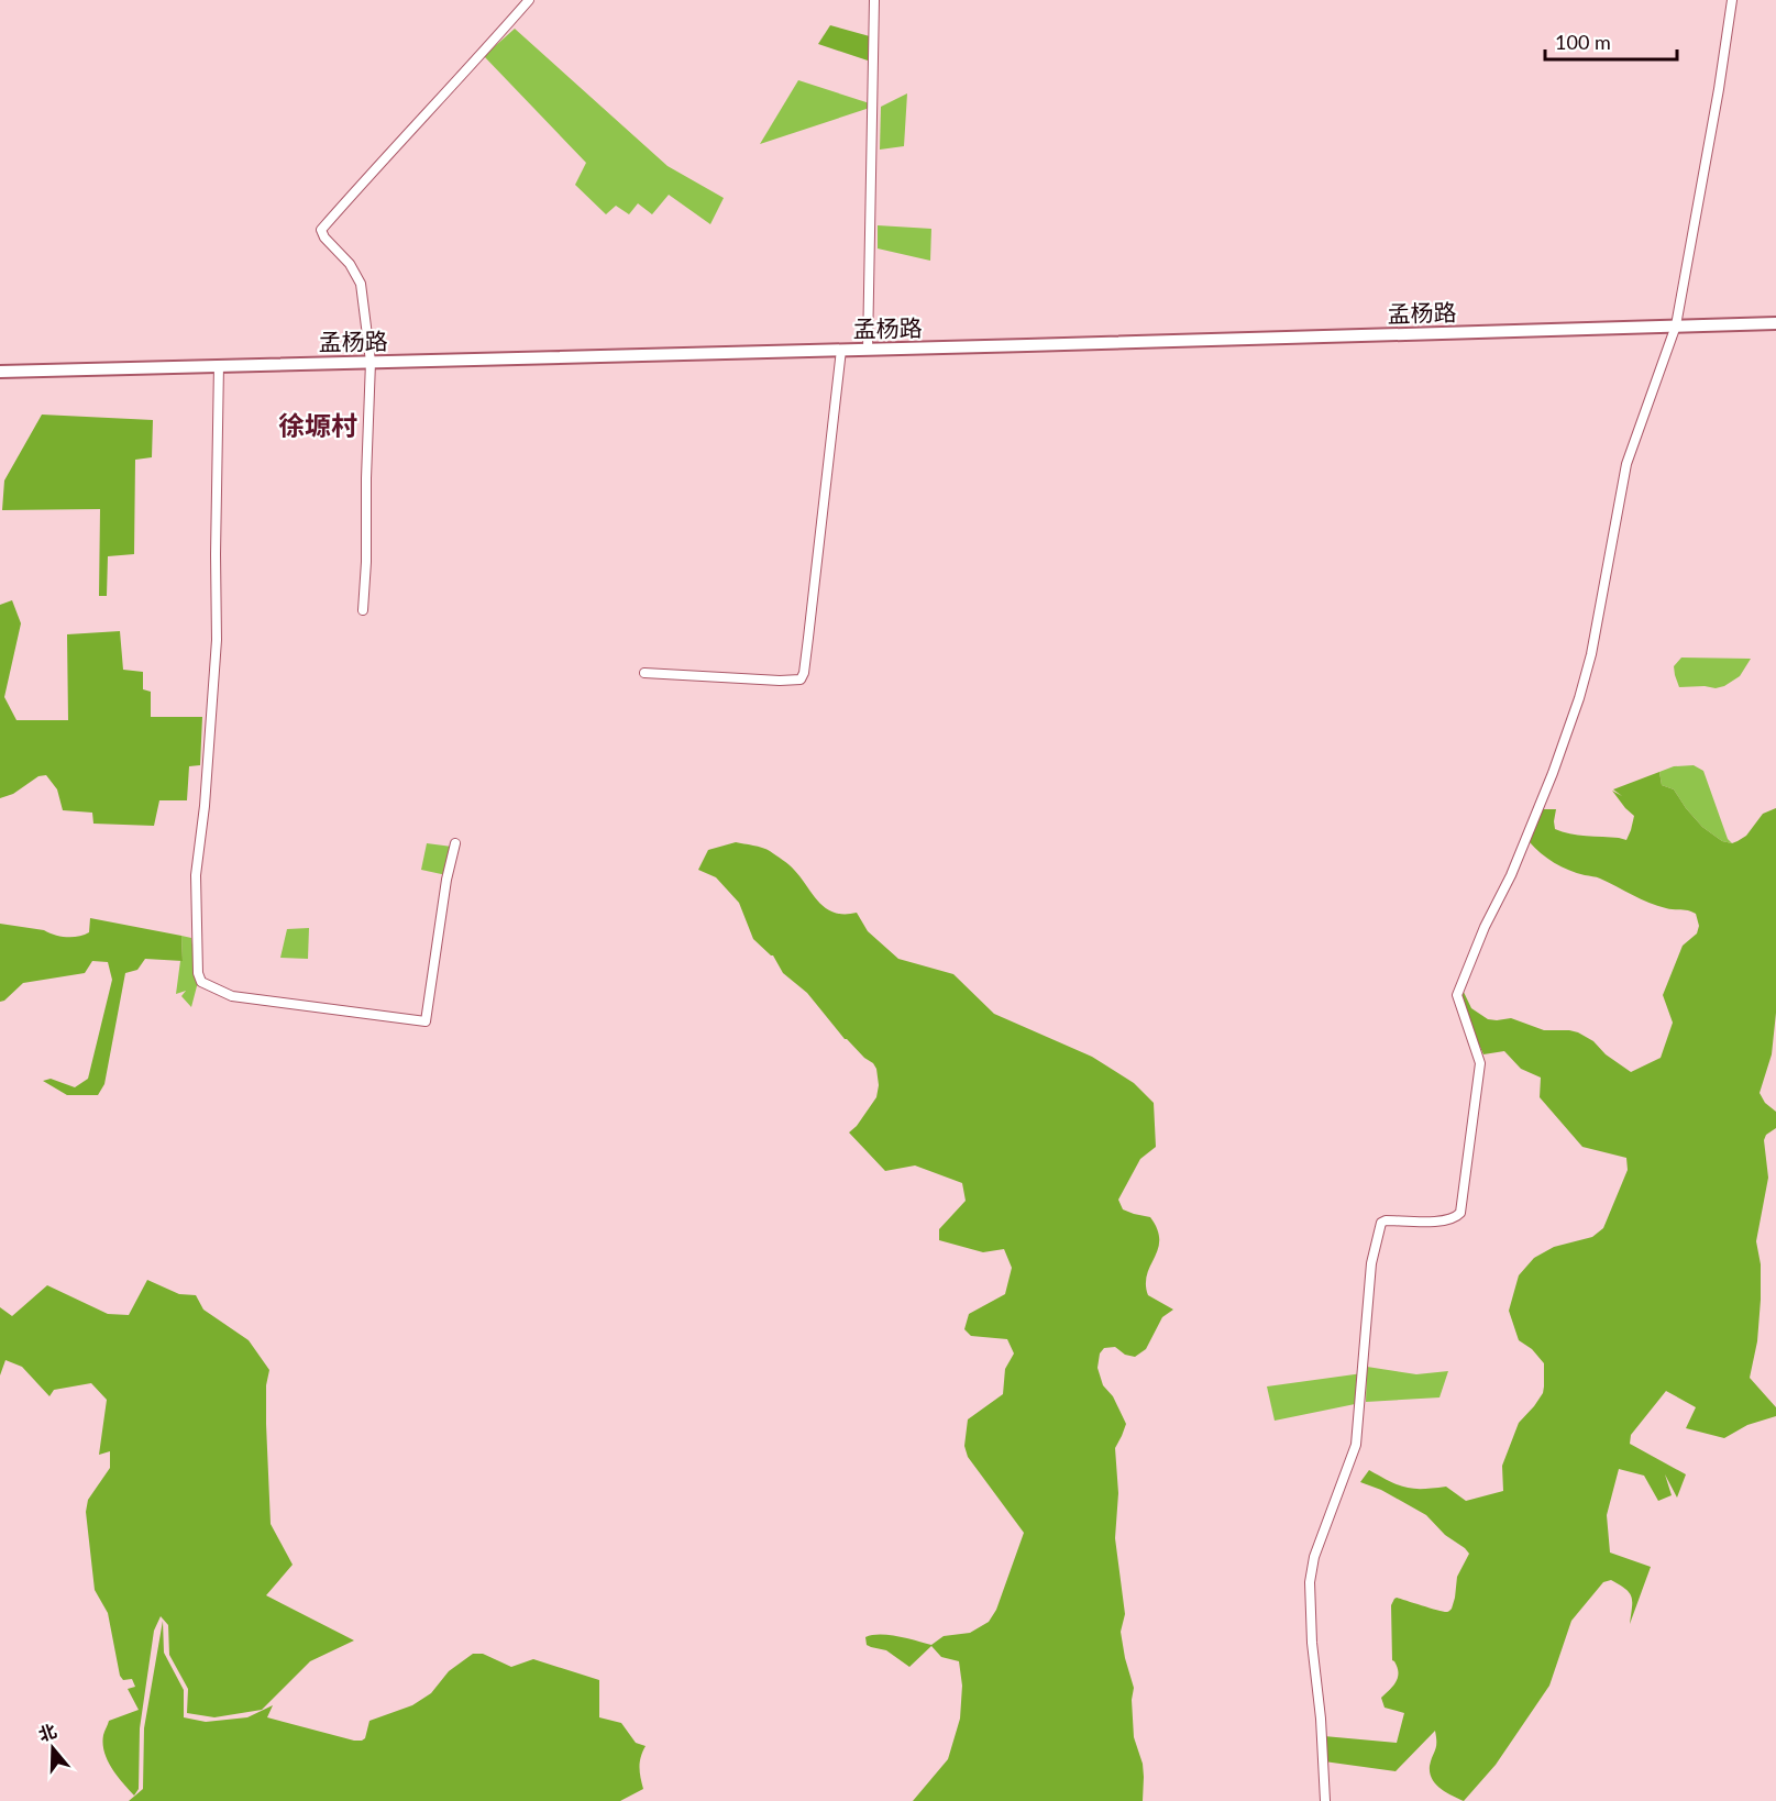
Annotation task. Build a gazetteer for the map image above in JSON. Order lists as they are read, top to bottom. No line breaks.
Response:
{"streets":{"street":["孟杨路"]},"districts":["徐塬村"],"scale_bar":"100 m","north":"top"}
